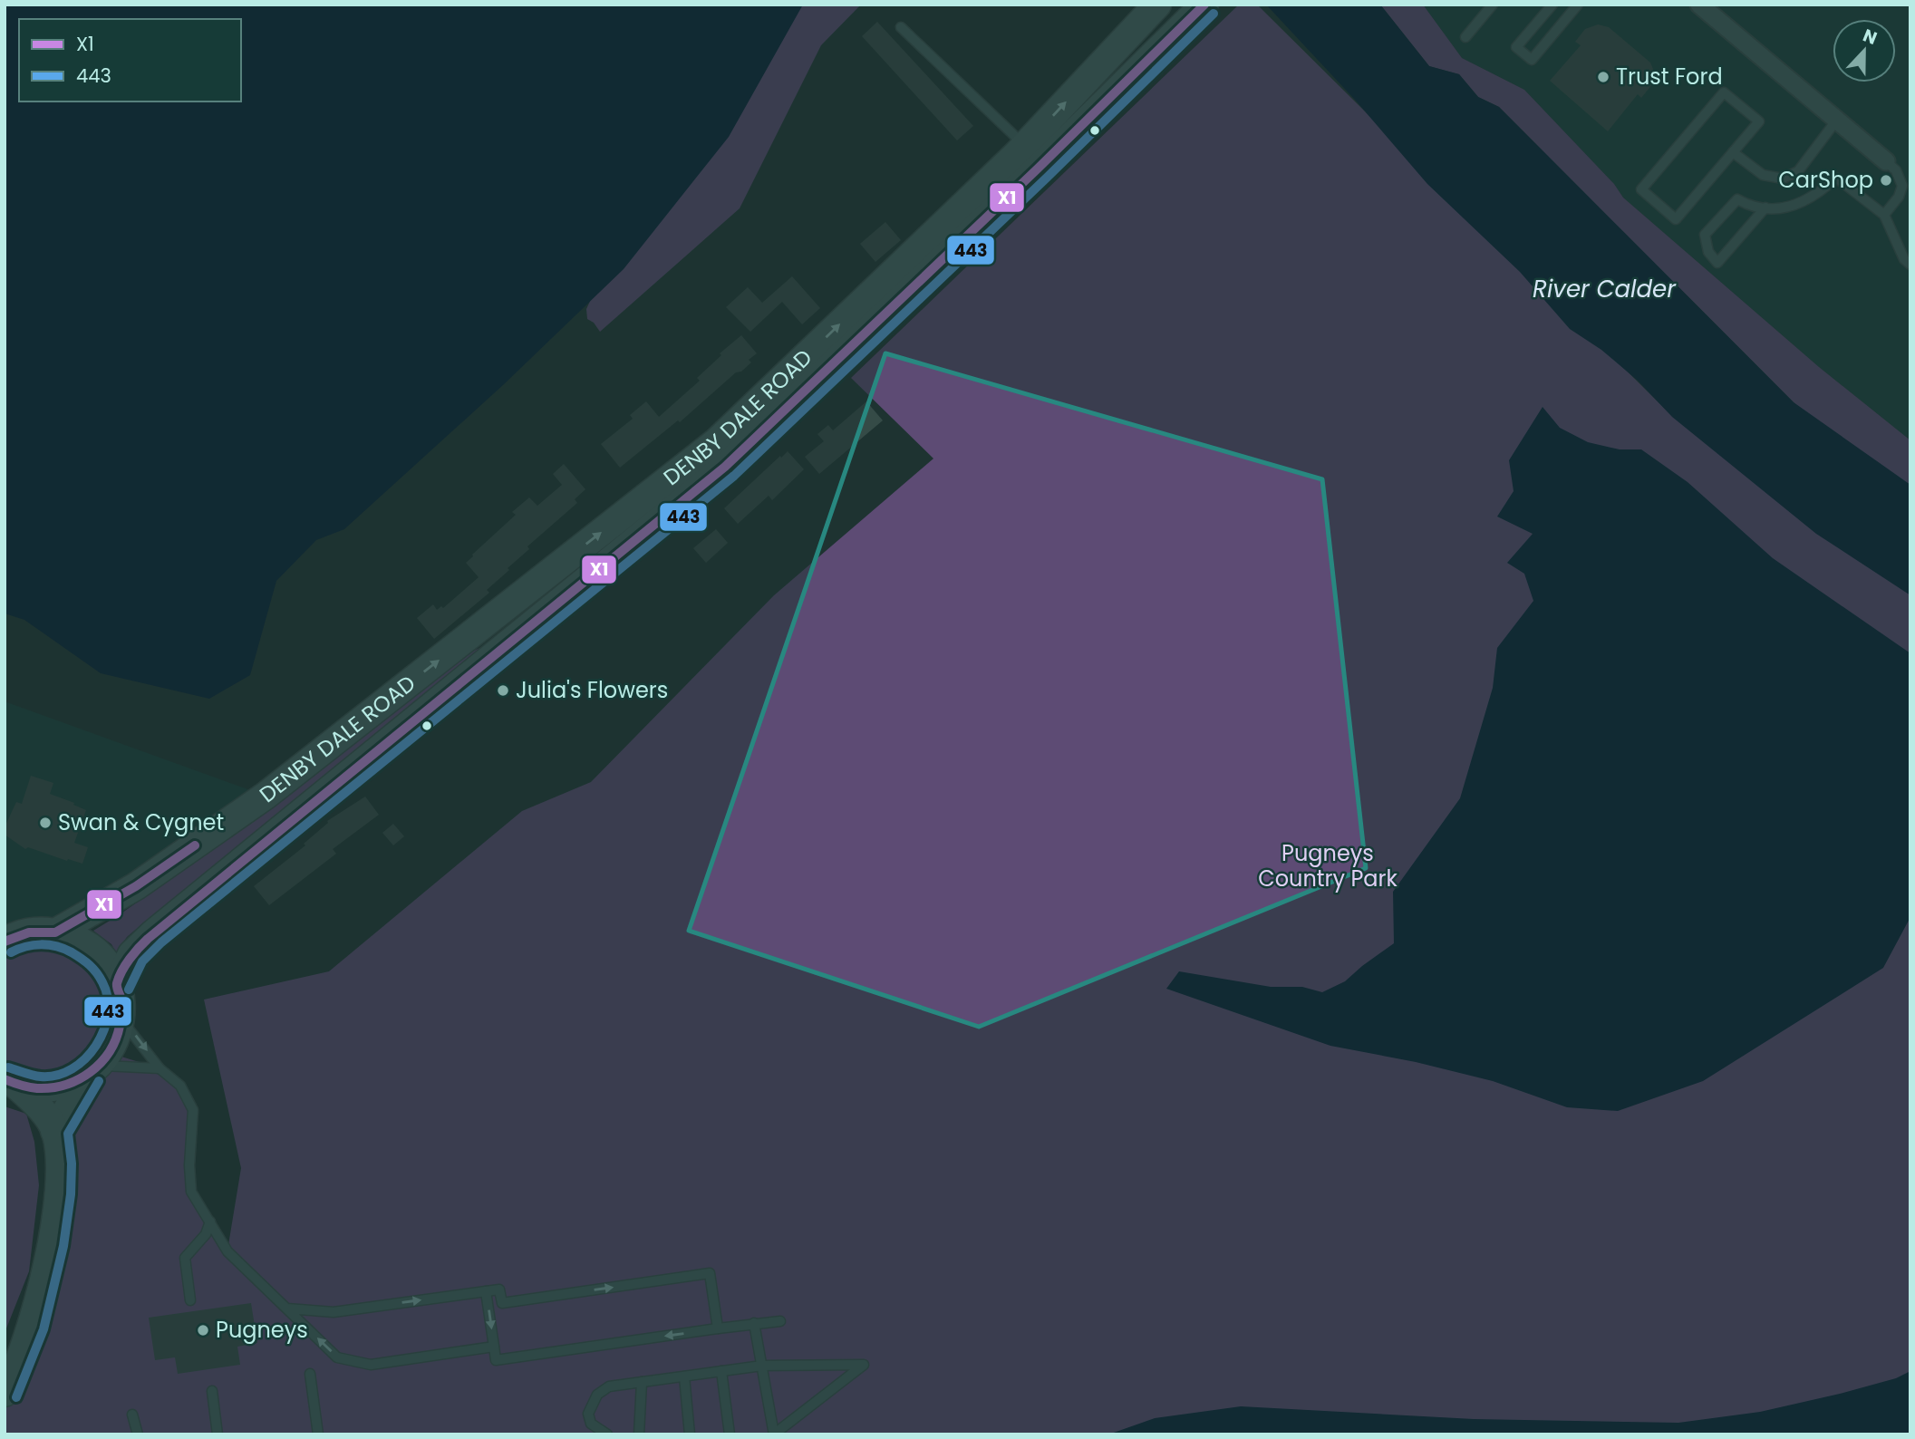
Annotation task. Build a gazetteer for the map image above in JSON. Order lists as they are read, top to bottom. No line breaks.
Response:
{"streets":{"main road":["DENBY DALE ROAD"]},"water":["River Calder"],"parks":["Pugneys Country Park"],"places":["Trust Ford","CarShop","Julia's Flowers","Swan & Cygnet","Pugneys"],"lines":["transit line X1","transit line 443"],"legend":["X1","443"],"north":"top"}
